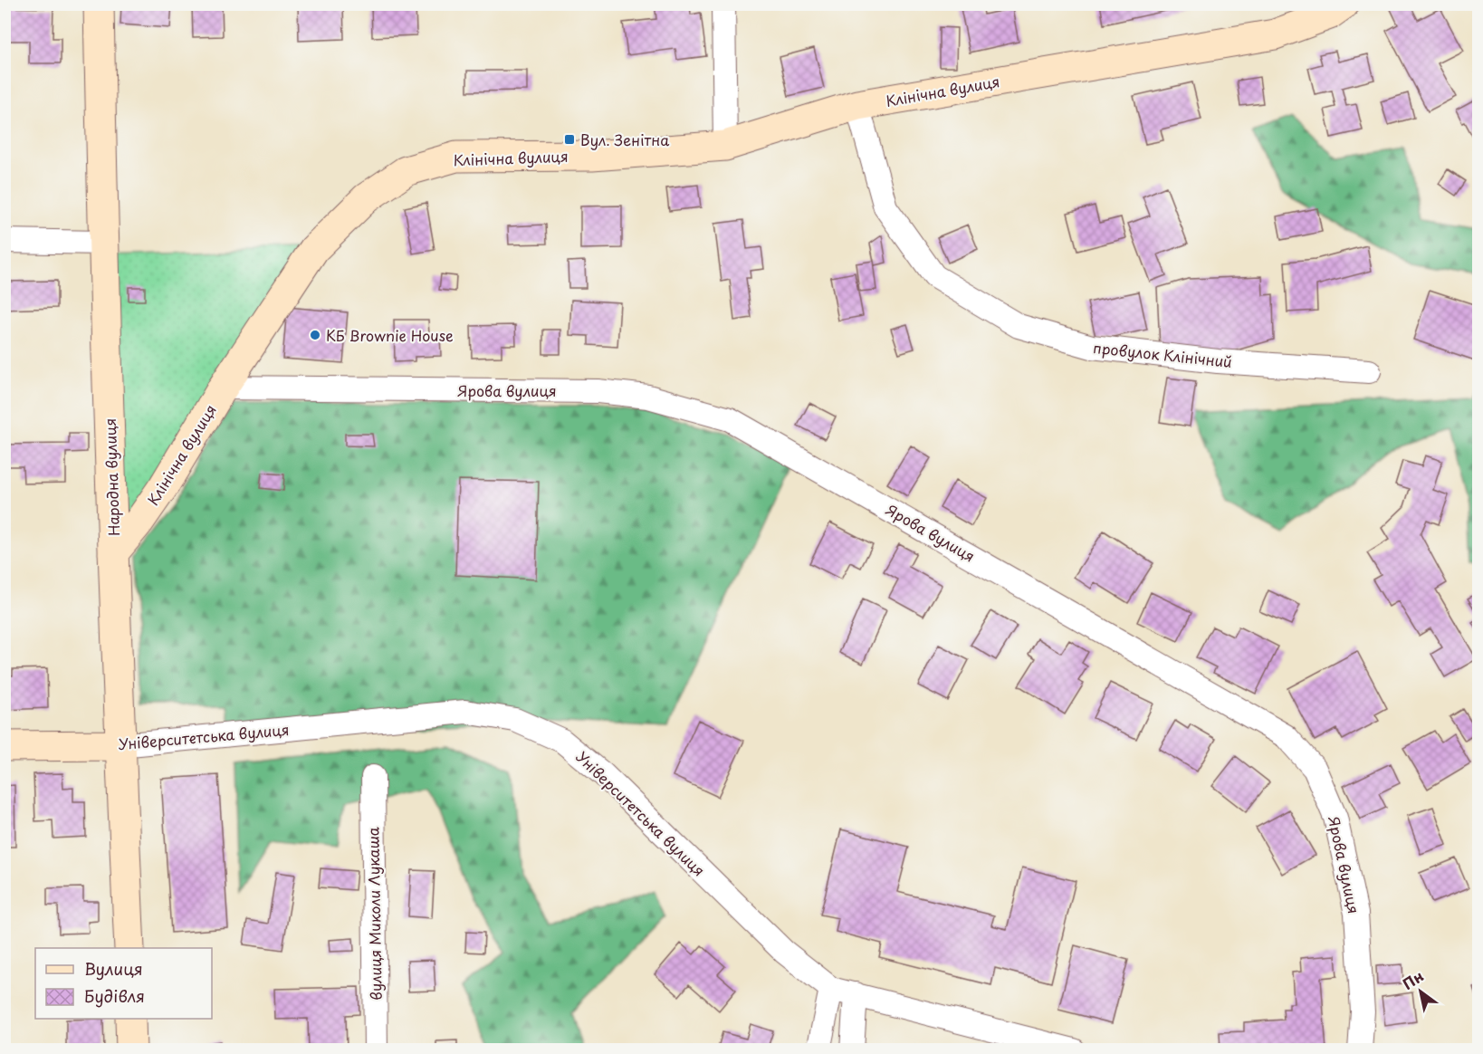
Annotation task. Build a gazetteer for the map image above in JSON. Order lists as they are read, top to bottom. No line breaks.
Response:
{"streets":{"street":["Клінічна вулиця","провулок Клінічний","Ярова вулиця","Народна вулиця","Університетська вулиця","вулиця Миколи Лукаша"]},"crossings":[["Клінічна вулиця","провулок Клінічний"],["Клінічна вулиця","Ярова вулиця"],["Клінічна вулиця","Народна вулиця"],["Народна вулиця","Університетська вулиця"]],"places":{"transit":["Вул. Зенітна"],"other":["КБ Brownie House"]},"legend":["Вулиця","Будівля"],"north":"top left"}
